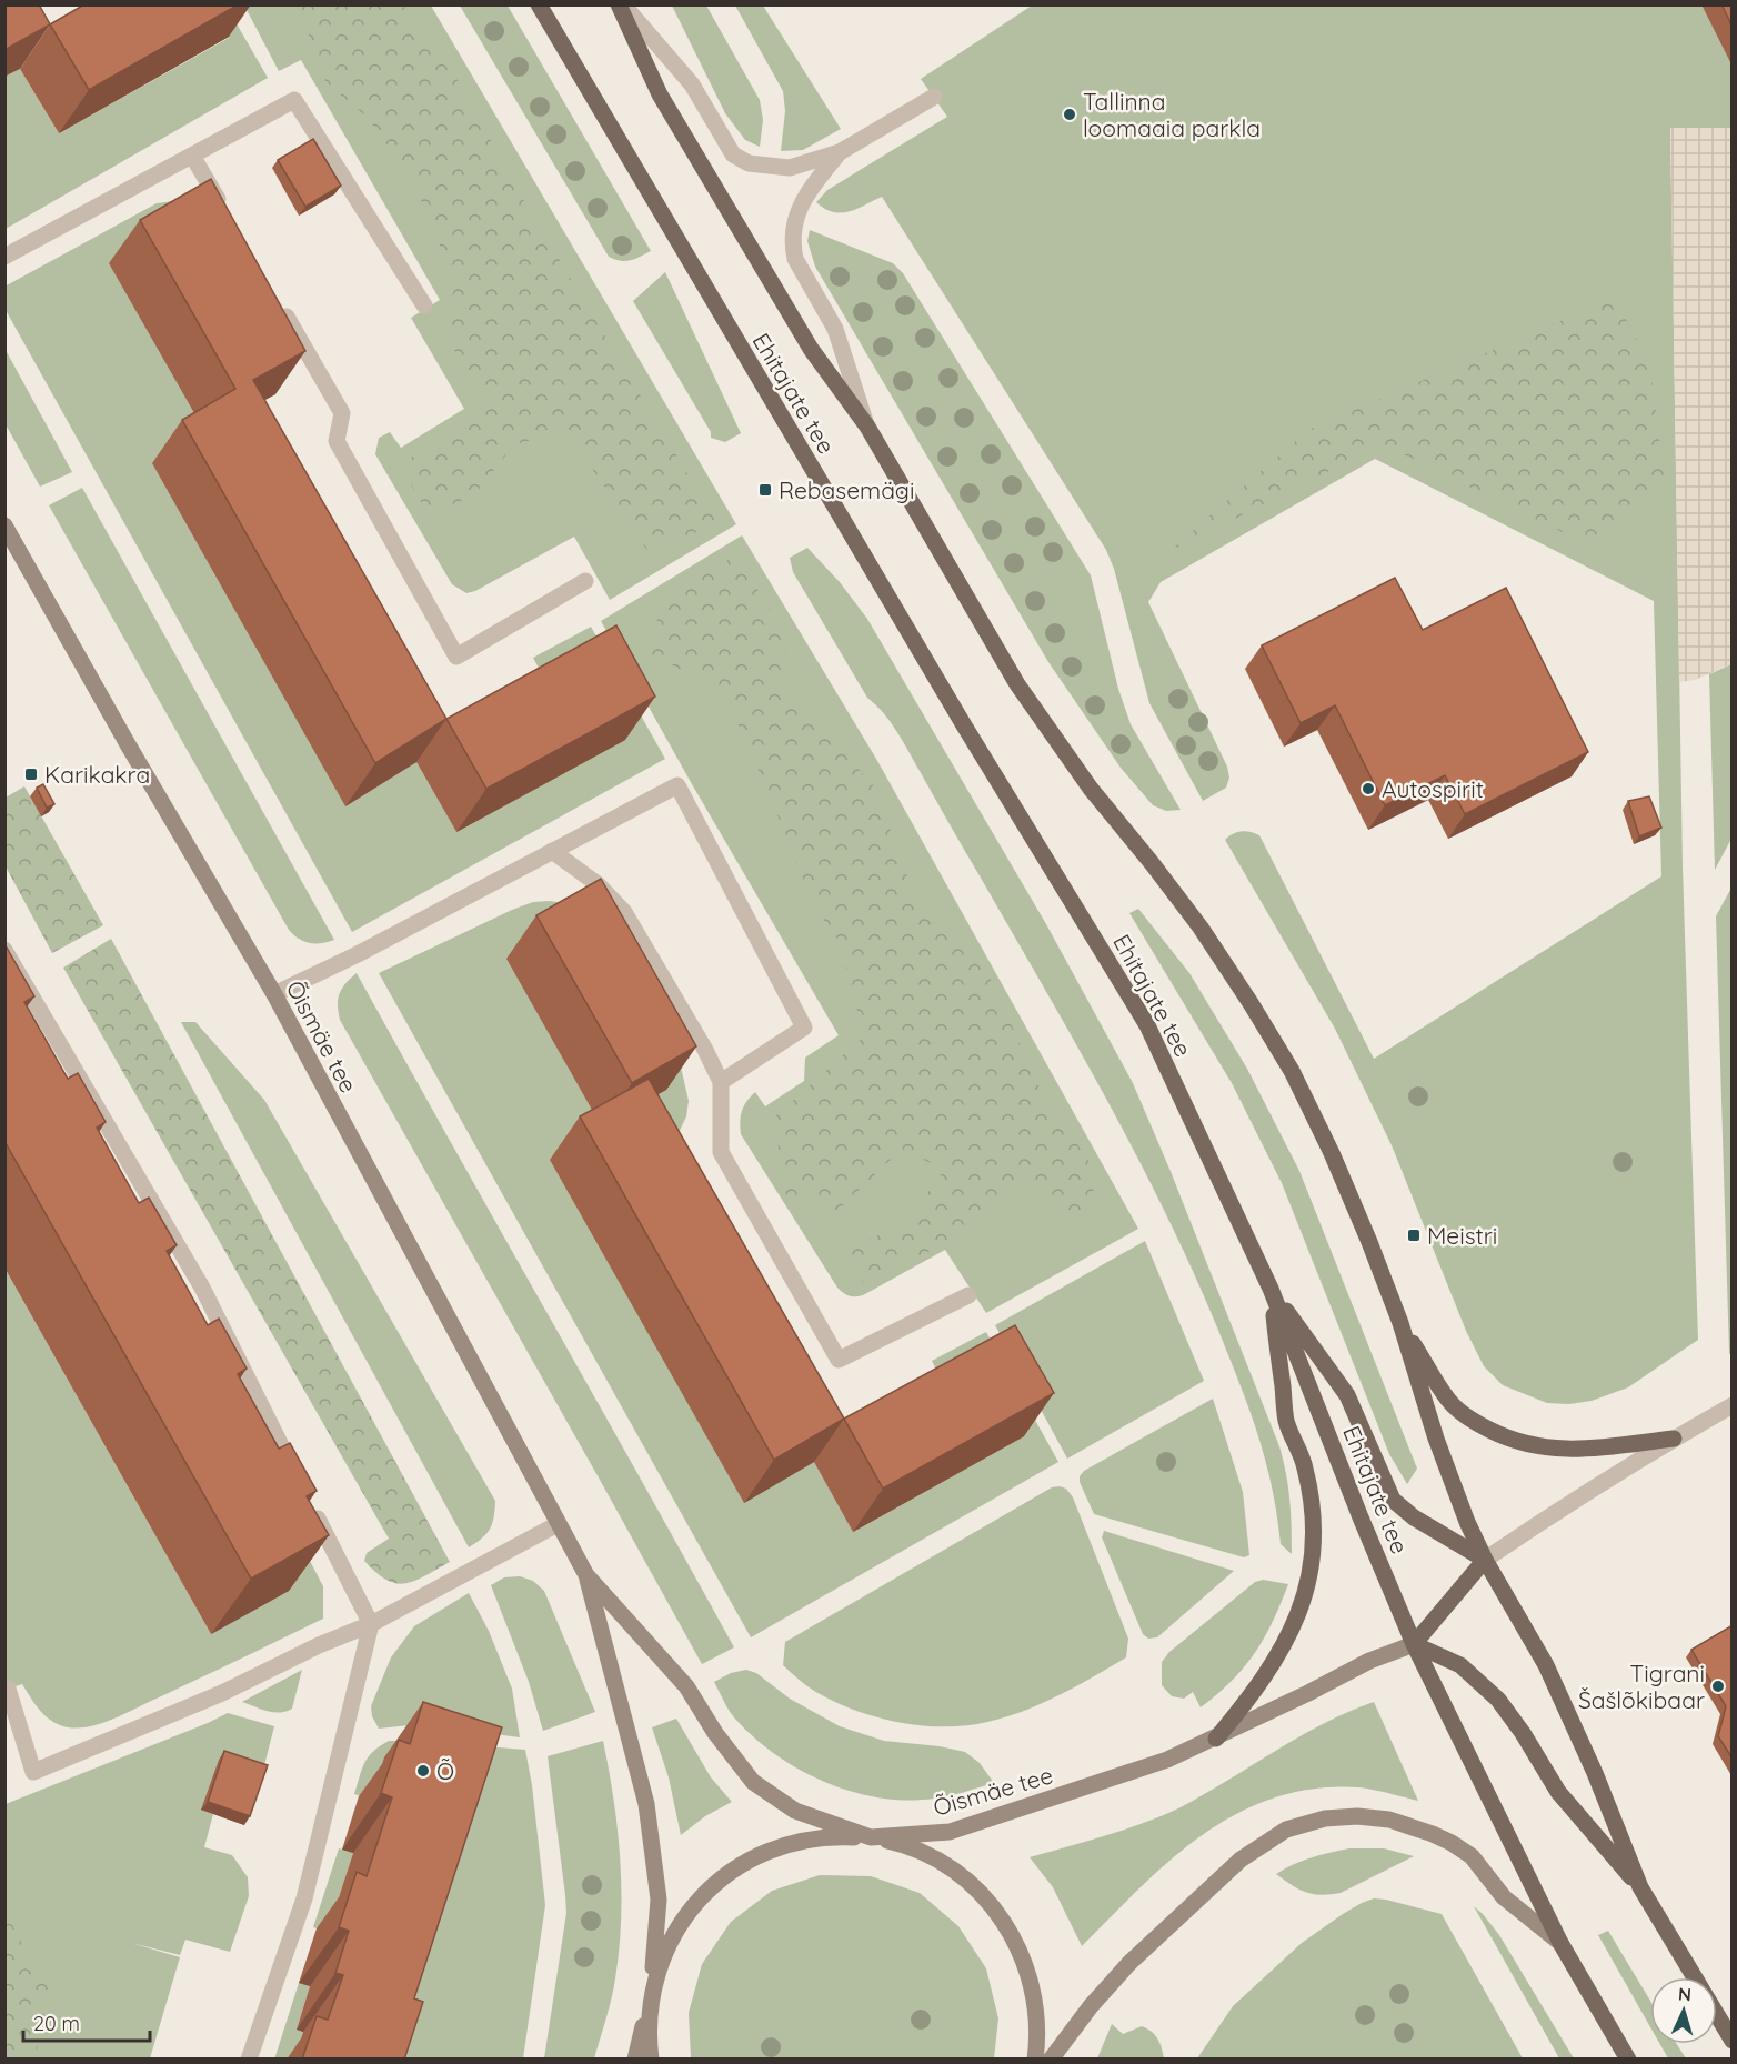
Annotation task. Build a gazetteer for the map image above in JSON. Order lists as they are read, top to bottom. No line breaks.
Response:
{"streets":{"main road":["Ehitajate tee","Õismäe tee"]},"crossings":[["Ehitajate tee","Õismäe tee"]],"places":{"other":["Tallinna loomaaia parkla","Autospirit","Tigrani Šašlõkibaar","Õ"],"transit":["Rebasemägi","Karikakra","Meistri"]},"scale_bar":"20 m","north":"top"}
